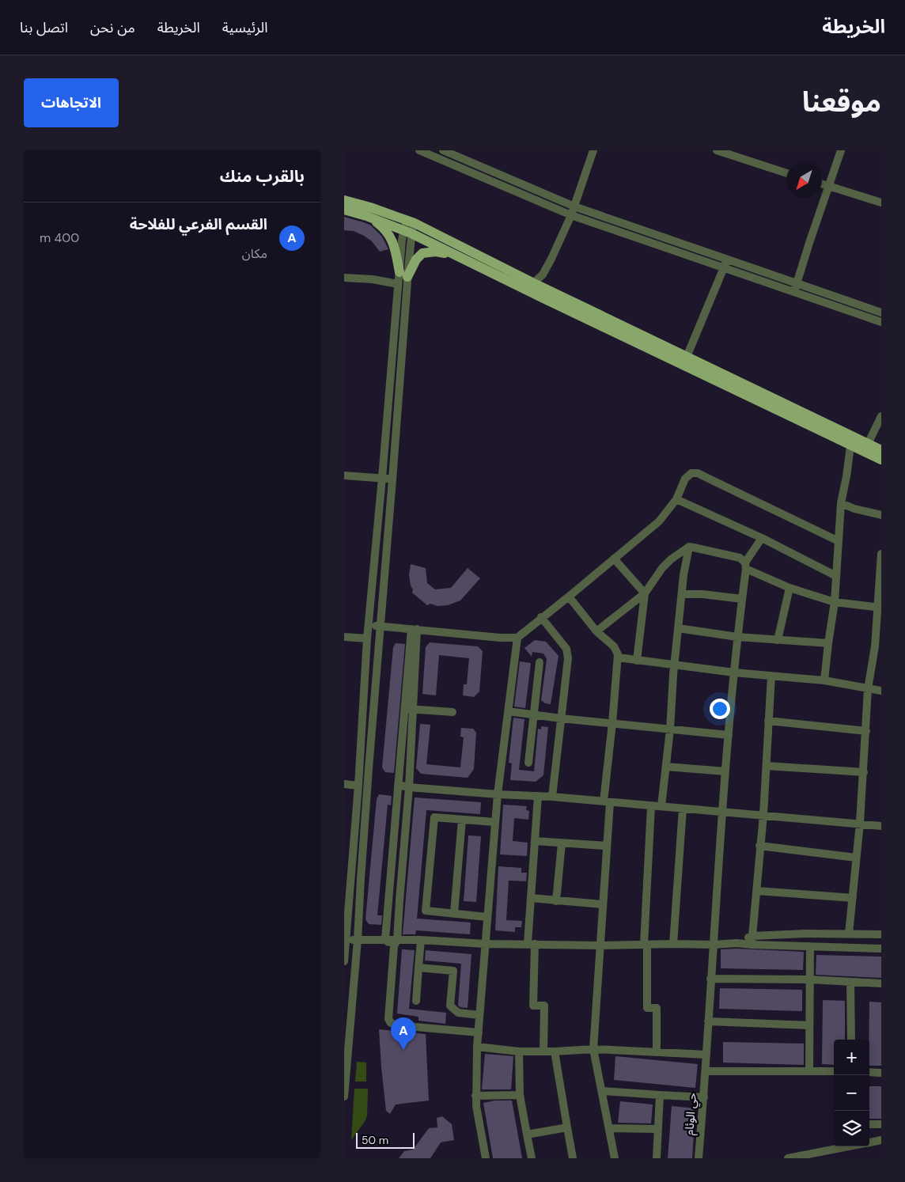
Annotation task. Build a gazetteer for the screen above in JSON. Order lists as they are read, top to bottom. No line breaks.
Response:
{"streets":{"street":["حي الوئام"]},"scale_bar":"50 m","north":"bottom left","page":{"header":"الخريطة","nav":["الرئيسية","الخريطة","من نحن","اتصل بنا"],"title":"موقعنا","buttons":"الاتجاهات","heading":"بالقرب منك","list":[{"mark":"A","name":"القسم الفرعي للفلاحة","note":"مكان","value":"400 m"}],"pins":"A","map_buttons":["+","−"],"scale":"50 m"}}
